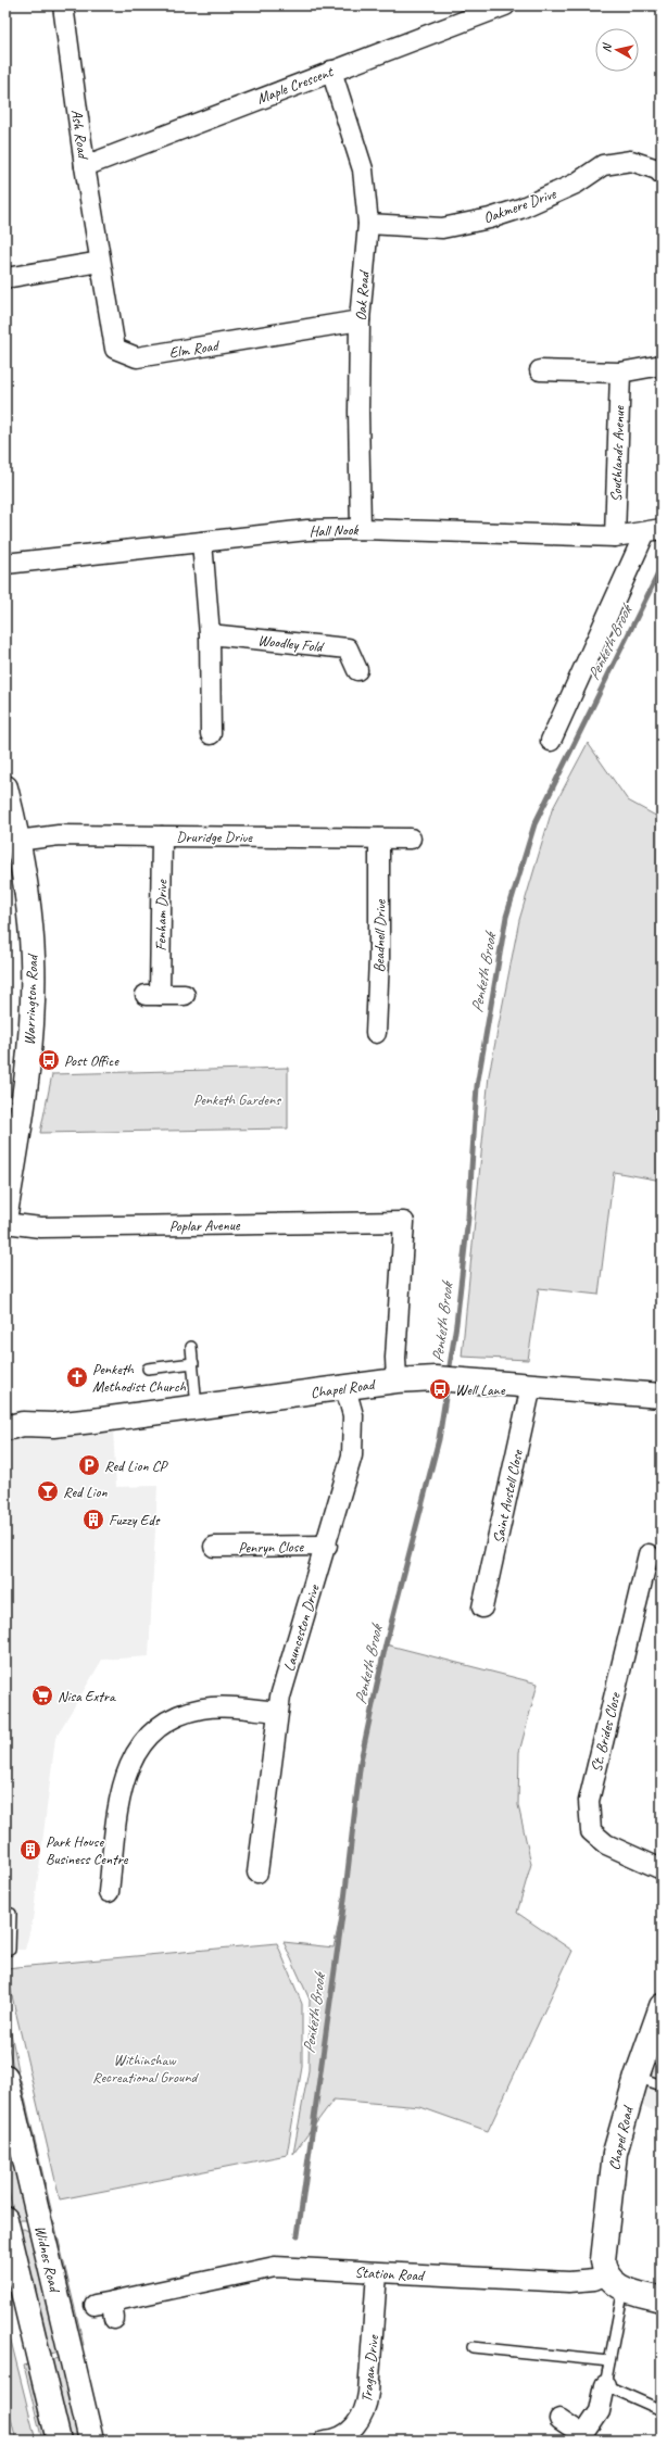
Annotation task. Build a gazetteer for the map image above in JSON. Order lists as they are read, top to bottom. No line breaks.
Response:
{"streets":{"main road":["Warrington Road","Chapel Road","Widnes Road"],"street":["Maple Crescent","Ash Road","Oakmere Drive","Oak Road","Elm Road","Southlands Avenue","Hall Nook","Woodley Fold","Druridge Drive","Fenham Drive","Beadnell Drive","Poplar Avenue","Saint Austell Close","Penryn Close","Launceston Drive","St. Brides Close","Station Road","Tragan Drive"]},"crossings":[["Maple Crescent","Ash Road"],["Maple Crescent","Oak Road"],["Ash Road","Elm Road"],["Oakmere Drive","Oak Road"],["Oak Road","Elm Road"],["Oak Road","Hall Nook"],["Southlands Avenue","Hall Nook"],["Druridge Drive","Fenham Drive"],["Druridge Drive","Beadnell Drive"],["Druridge Drive","Warrington Road"],["Poplar Avenue","Chapel Road"],["Chapel Road","Saint Austell Close"],["Chapel Road","Launceston Drive"],["Chapel Road","Station Road"],["Penryn Close","Launceston Drive"],["Station Road","Tragan Drive"]],"water":["Penketh Brook"],"parks":["Penketh Gardens","Withinshaw Recreational Ground"],"places":{"bus stop":["Post Office","Well Lane"],"church":["Penketh Methodist Church"],"parking":["Red Lion CP"],"bar":["Red Lion"],"building":["Fuzzy Eds","Park House Business Centre"],"supermarket":["Nisa Extra"]},"north":"left"}
